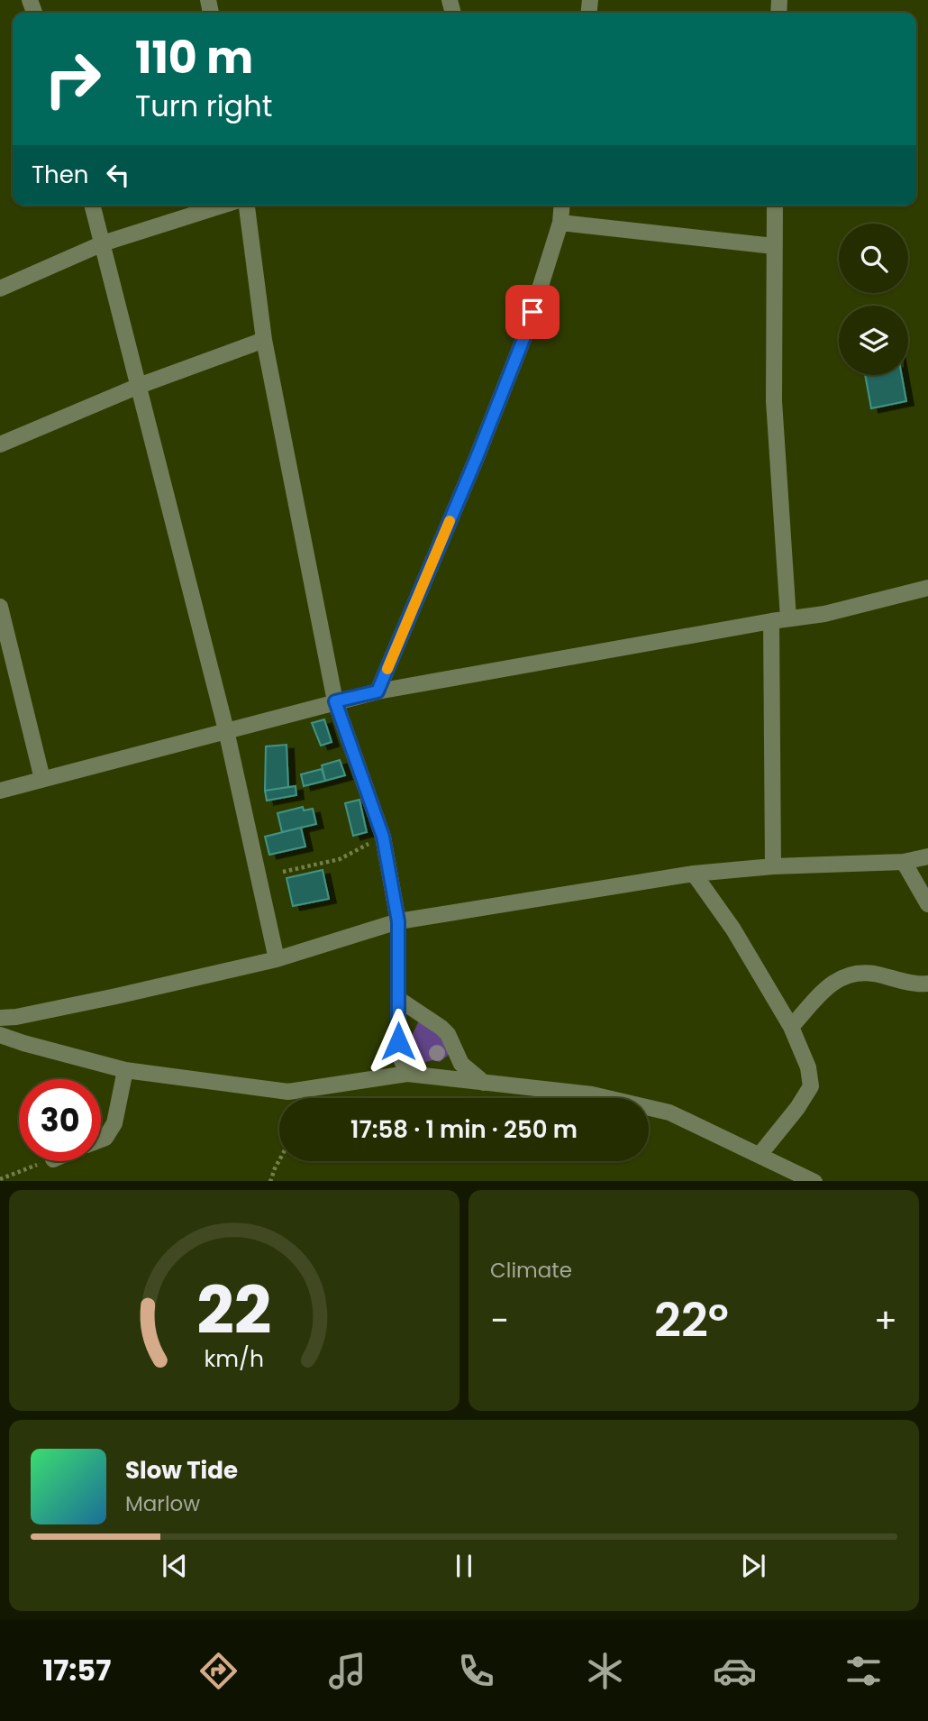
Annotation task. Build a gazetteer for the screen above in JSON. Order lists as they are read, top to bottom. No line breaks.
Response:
{"page":{"turn":["110 m","Turn right"],"then":"Then","limit":"30","trip":"17:58 · 1 min · 250 m","tile":"Climate","heat":["−","22°","+"],"song":["Slow Tide","Marlow"],"tabs":"17:57","gauge":["22","km/h"]}}
